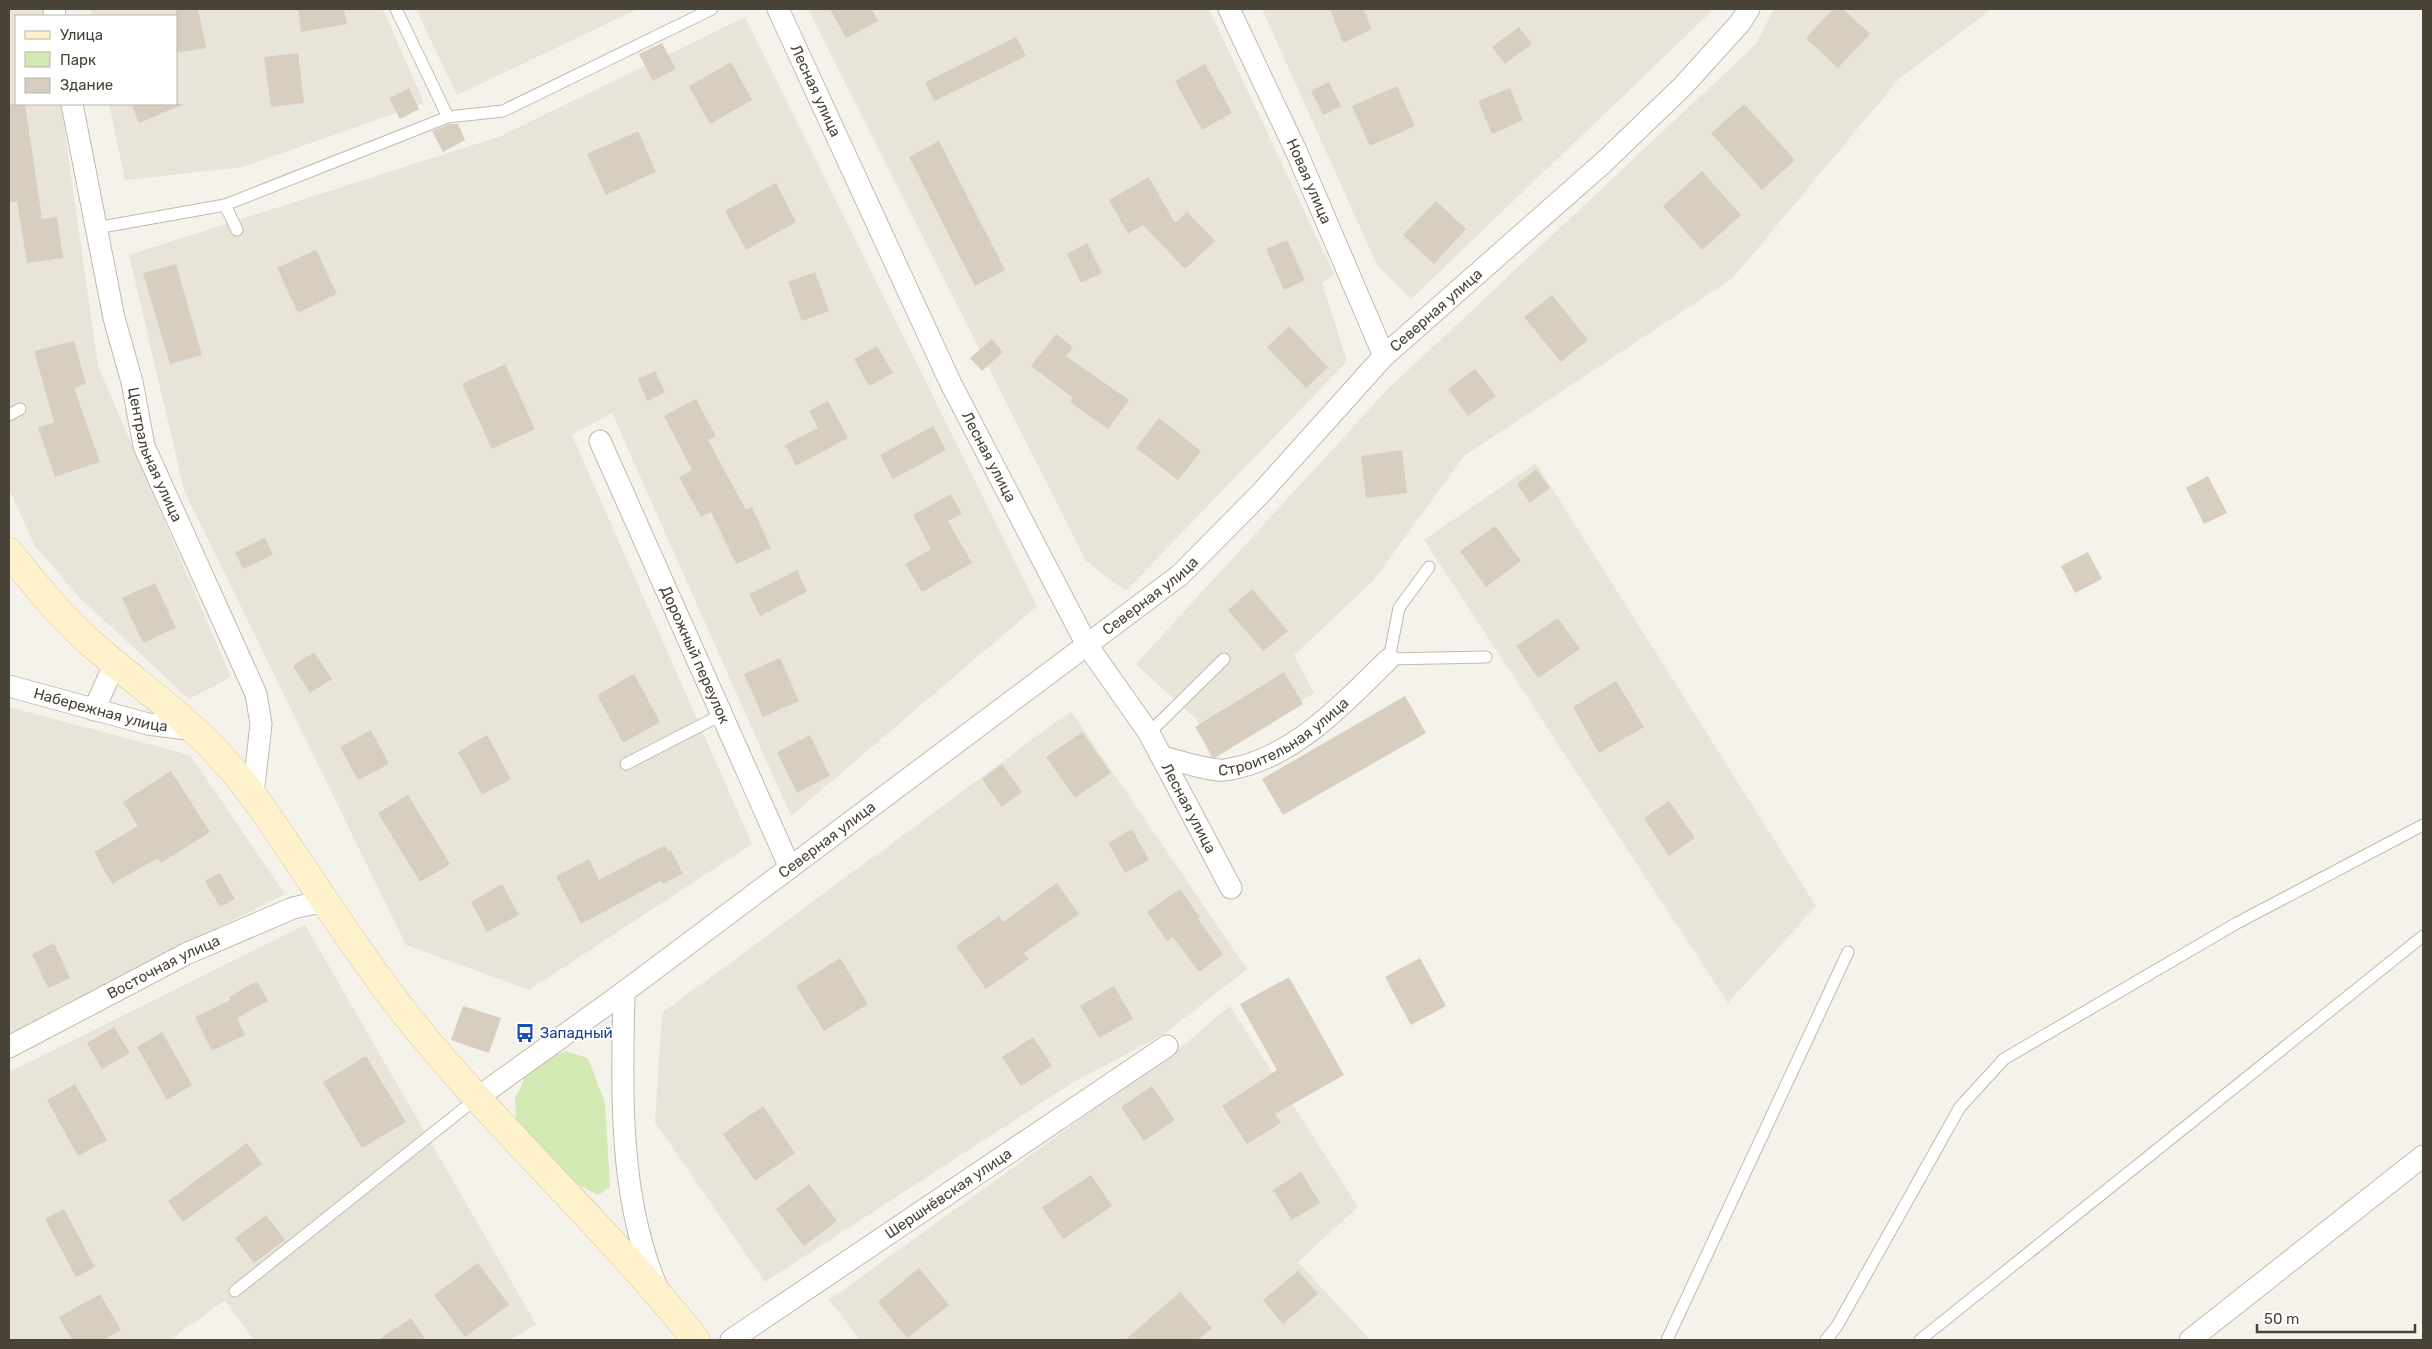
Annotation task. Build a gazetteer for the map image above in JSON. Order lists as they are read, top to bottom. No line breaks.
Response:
{"streets":{"street":["Лесная улица","Новая улица","Северная улица","Центральная улица","Дорожный переулок","Набережная улица","Строительная улица","Восточная улица","Шершнёвская улица"]},"crossings":[["Лесная улица","Северная улица"],["Лесная улица","Строительная улица"],["Новая улица","Северная улица"],["Северная улица","Дорожный переулок"]],"places":{"bus stop":["Западный"]},"legend":["Улица","Парк","Здание"],"scale_bar":"50 m"}
